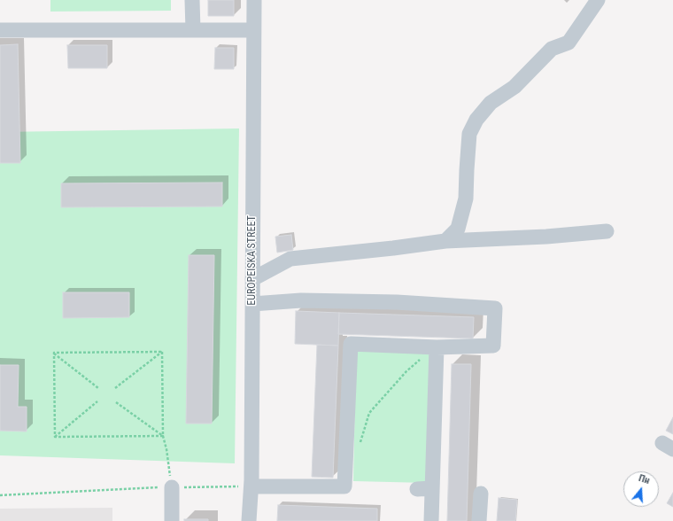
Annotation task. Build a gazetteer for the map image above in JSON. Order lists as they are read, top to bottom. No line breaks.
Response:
{"streets":{"street":["EUROPEISKA STREET"]},"north":"top"}
